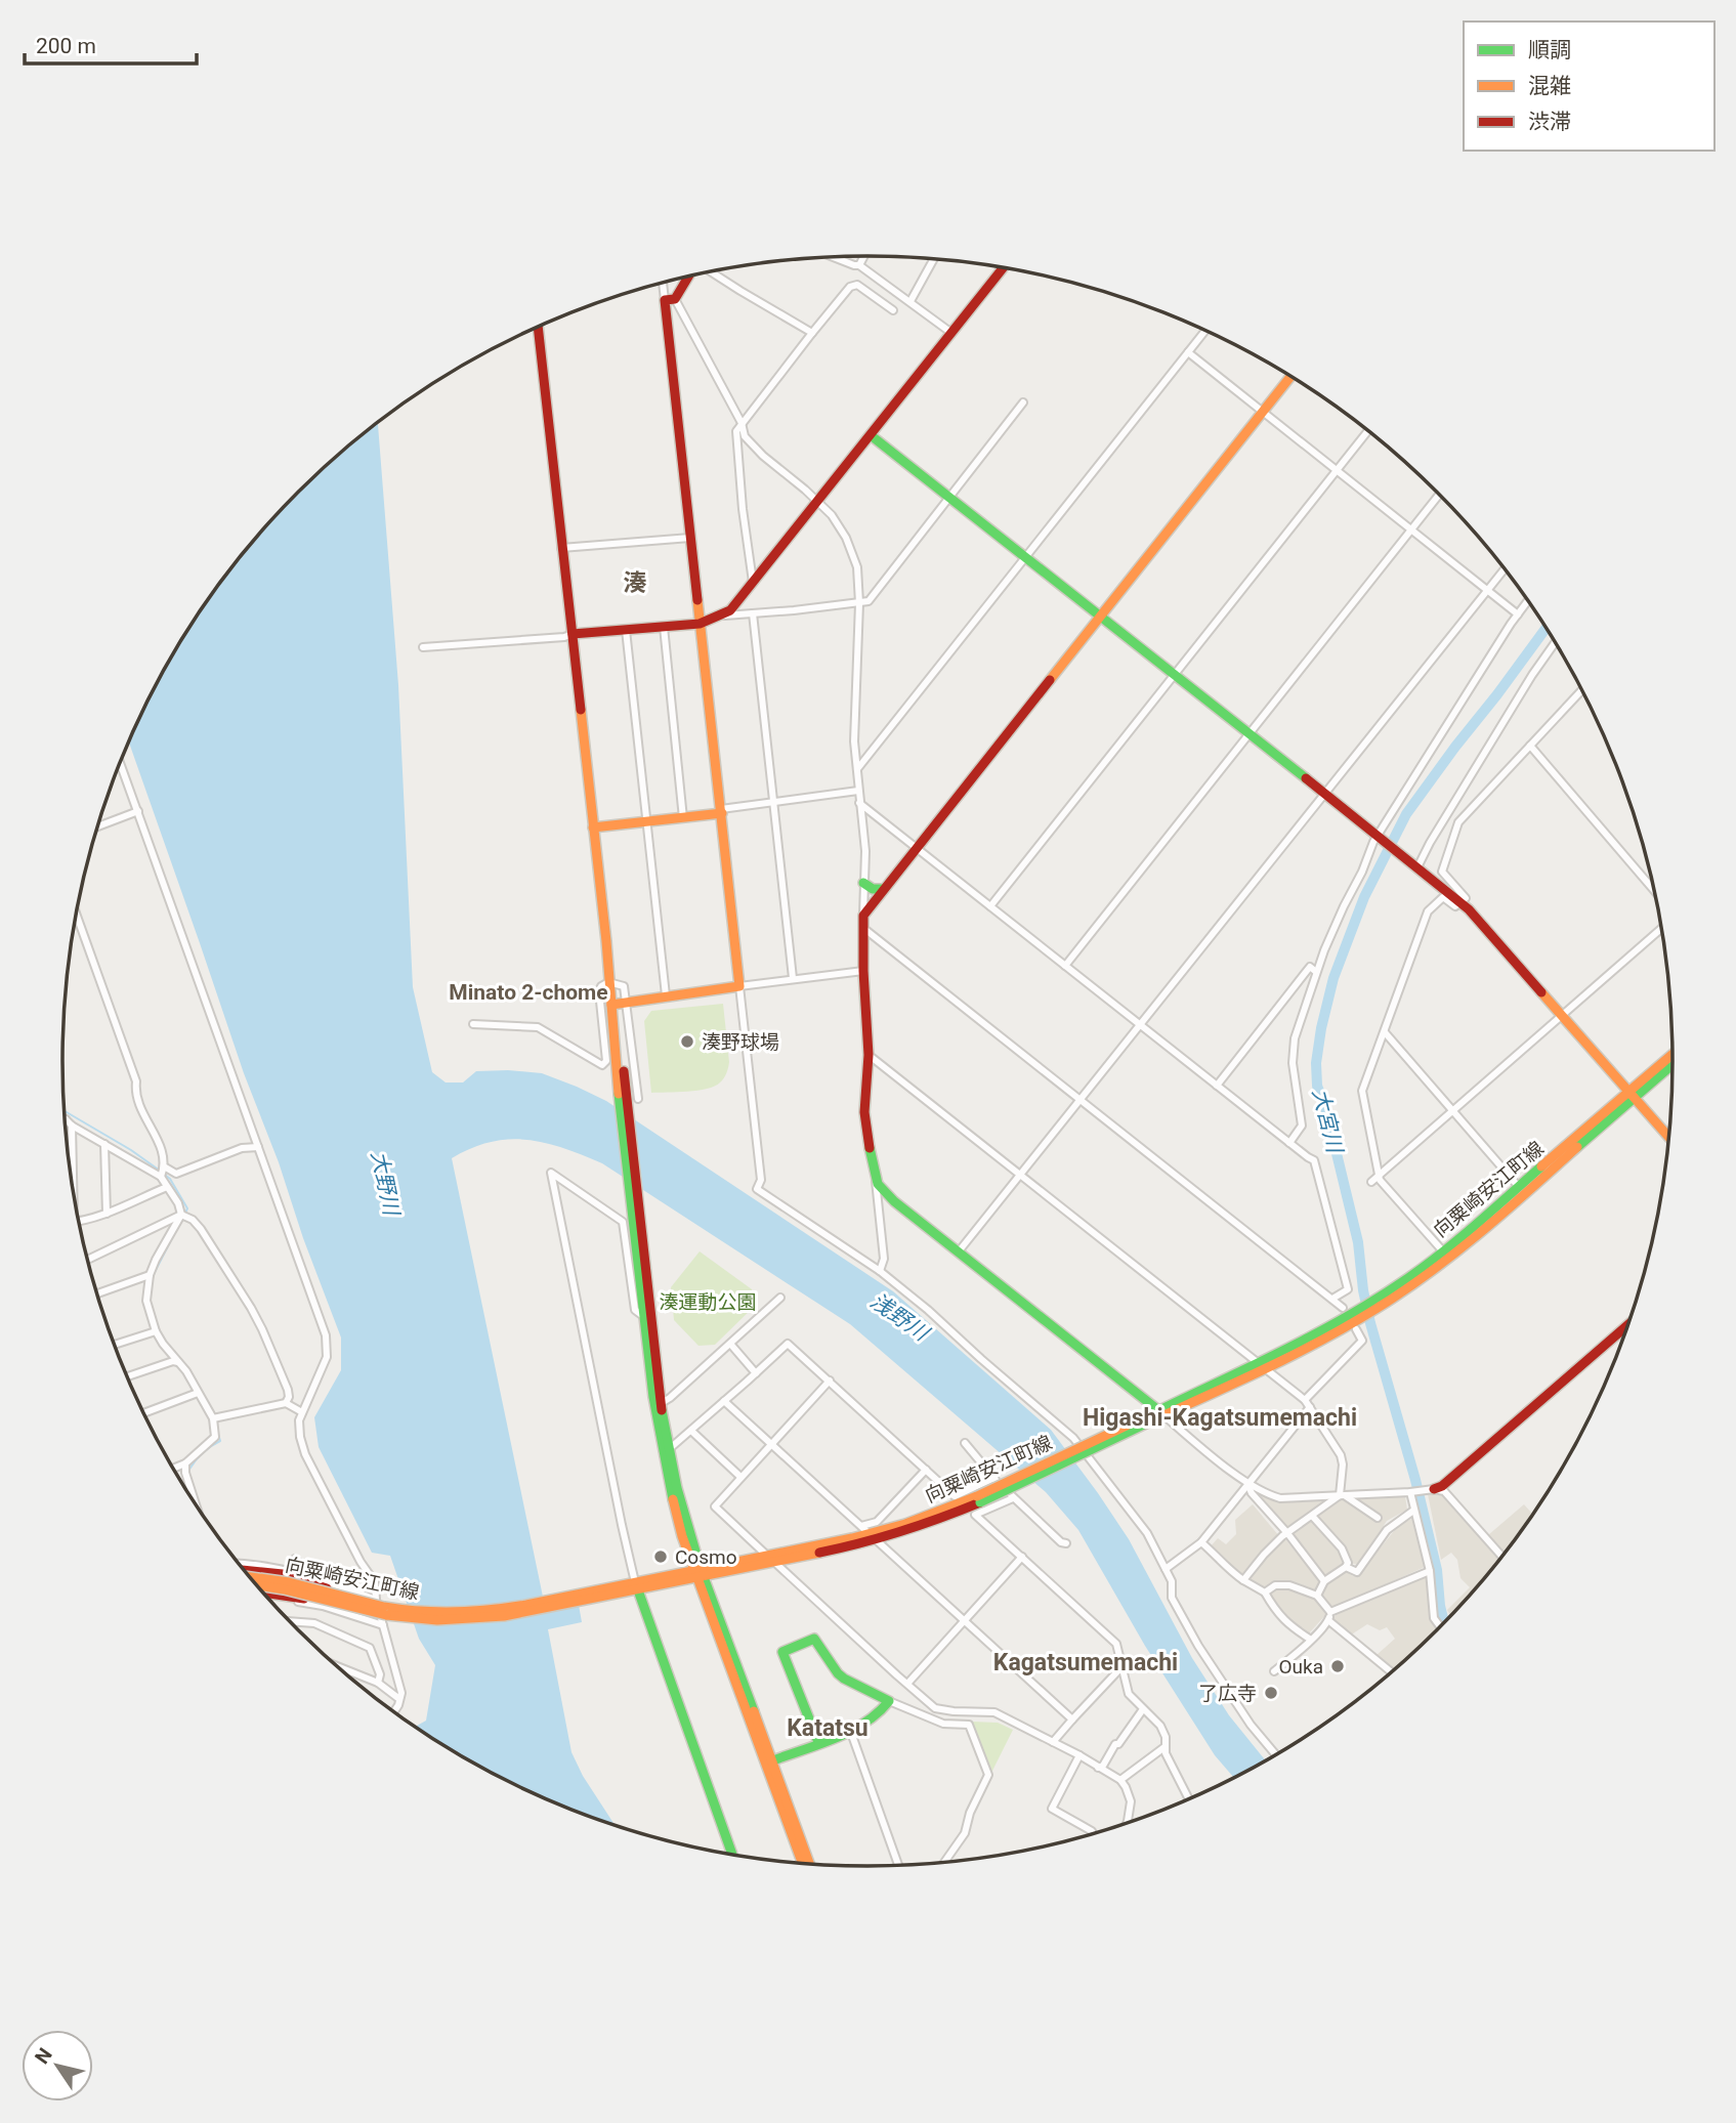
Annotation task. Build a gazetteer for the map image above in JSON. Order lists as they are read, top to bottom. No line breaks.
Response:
{"streets":{"street":["向粟崎安江町線"]},"districts":["湊","Minato 2-chome","Higashi-Kagatsumemachi","Kagatsumemachi","Katatsu"],"water":["大宮川","大野川","浅野川"],"parks":["湊運動公園"],"places":["湊野球場","Cosmo","Ouka","了広寺"],"legend":["順調","混雑","渋滞"],"scale_bar":"200 m","north":"top left"}
